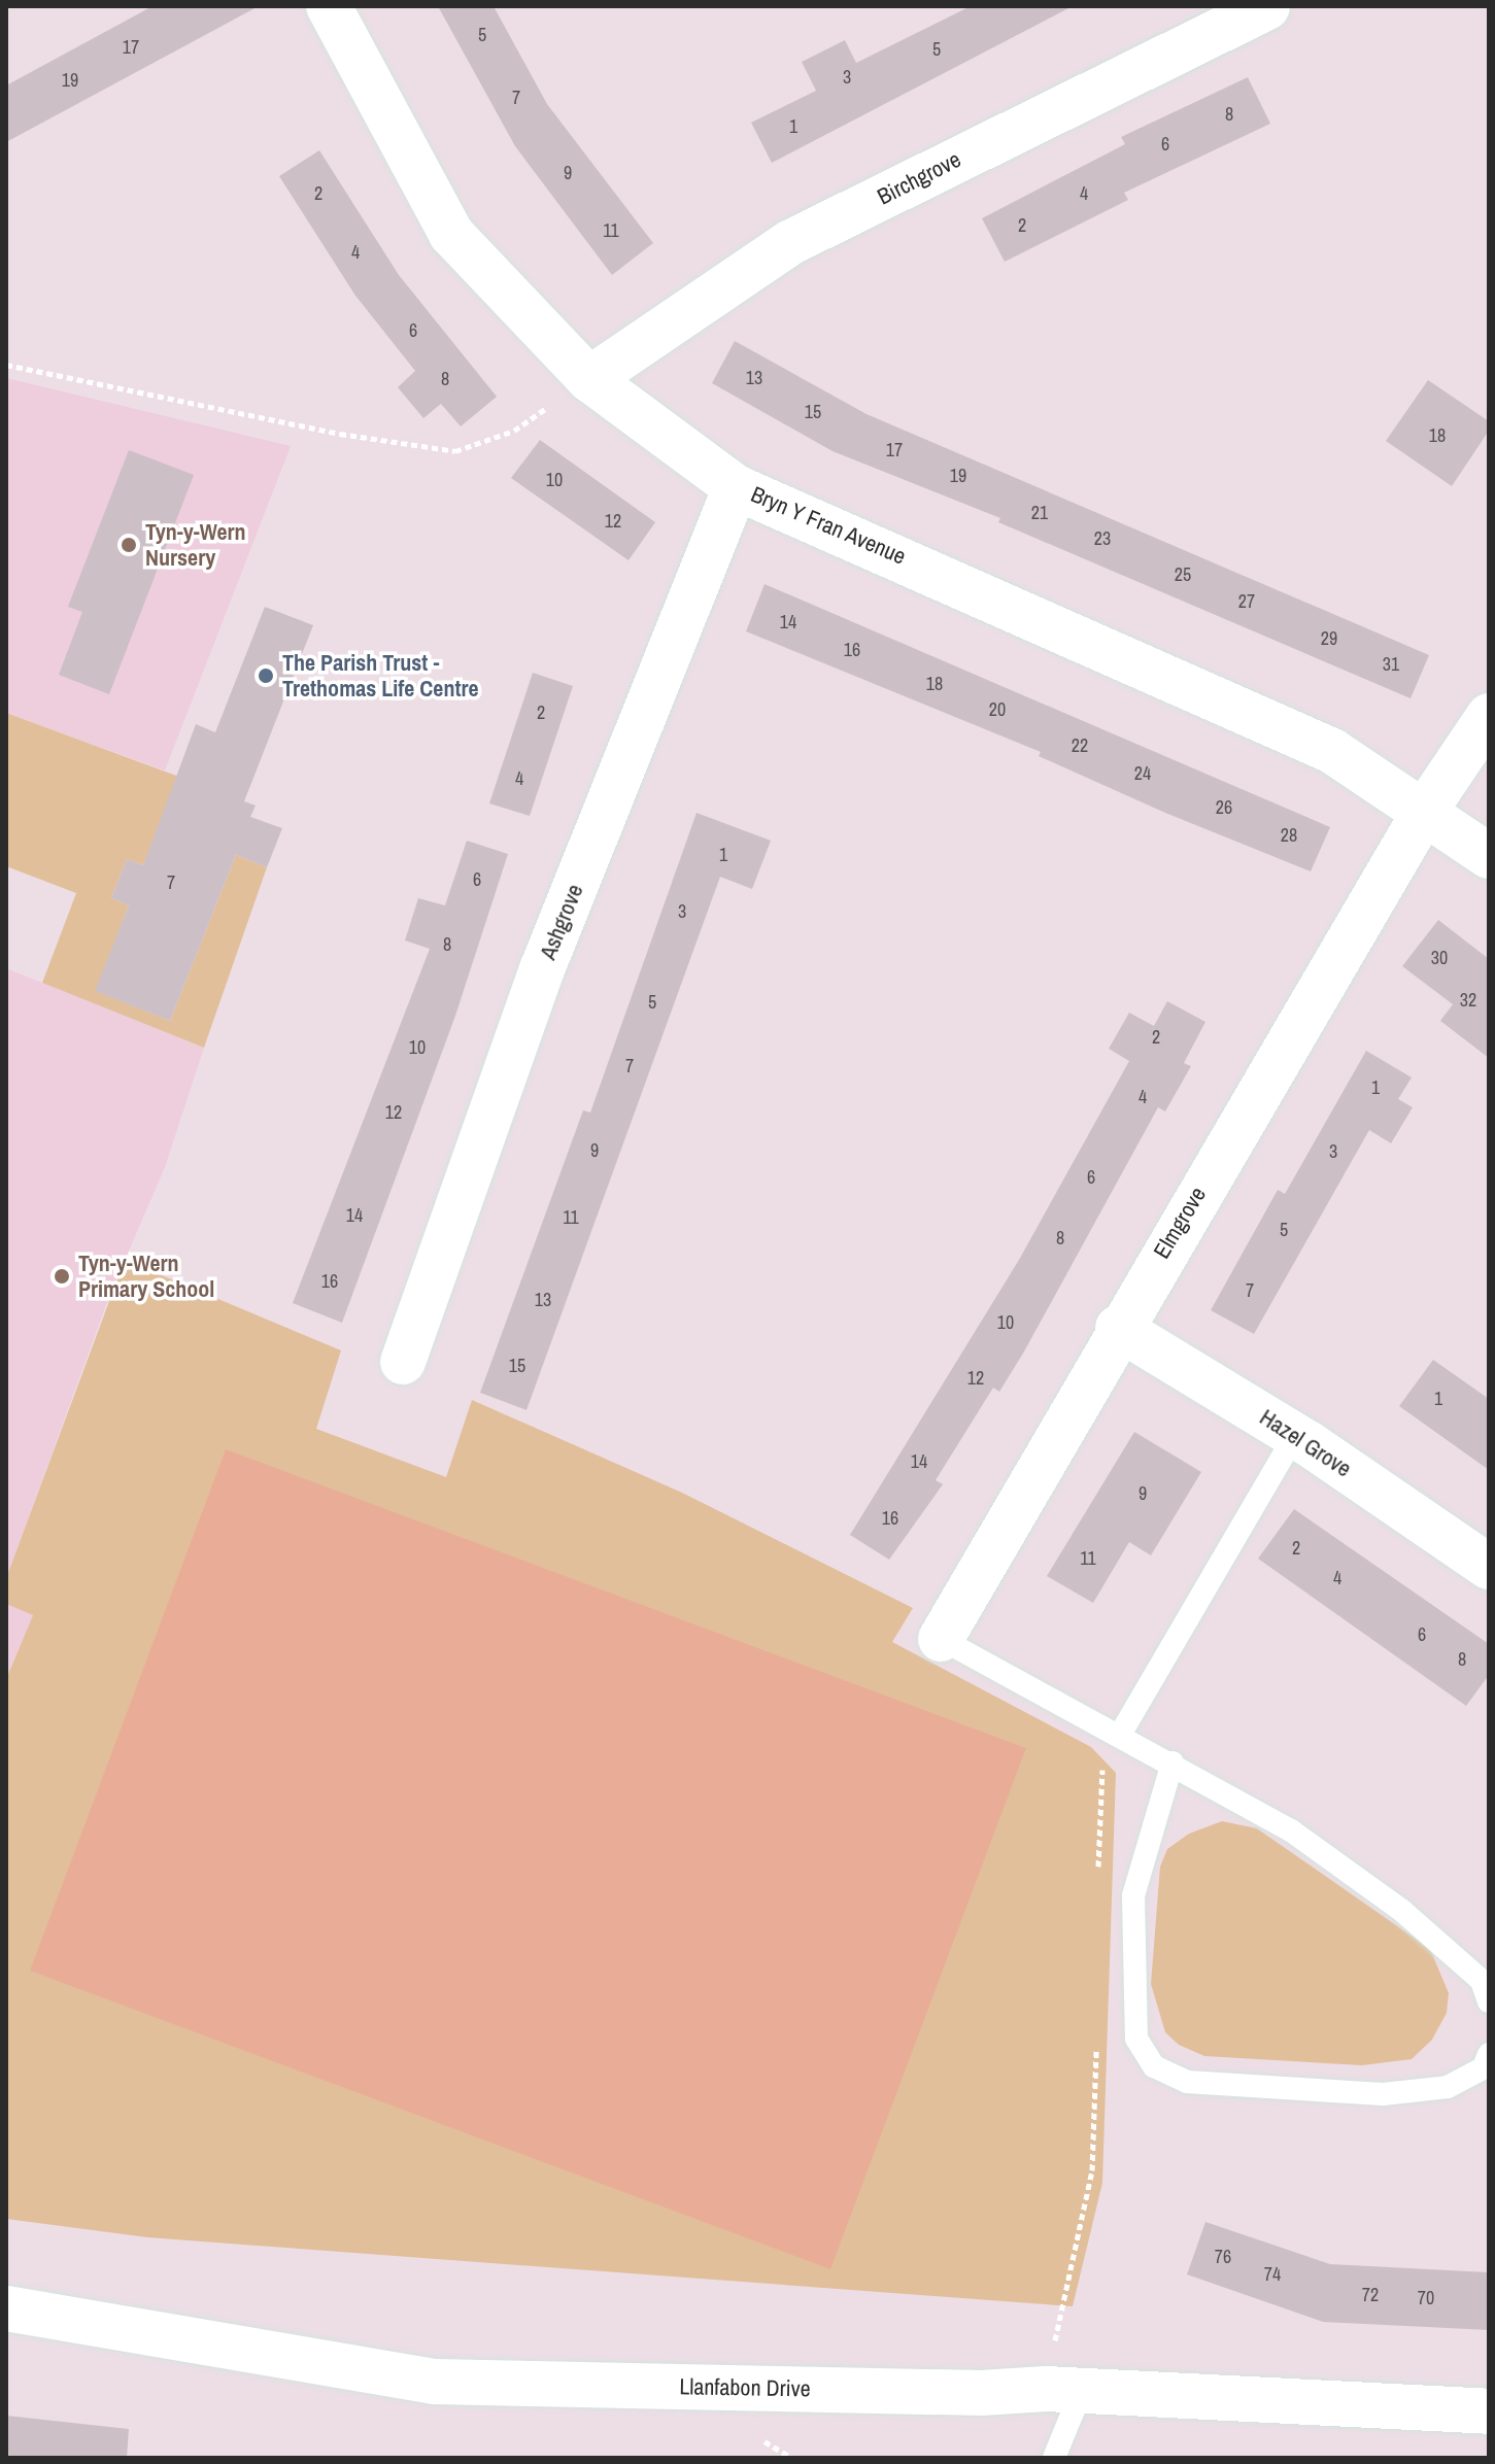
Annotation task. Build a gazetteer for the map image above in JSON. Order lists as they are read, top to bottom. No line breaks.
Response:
{"streets":{"street":["Birchgrove","Bryn Y Fran Avenue","Ashgrove","Elmgrove","Hazel Grove","Llanfabon Drive"]},"crossings":[["Birchgrove","Bryn Y Fran Avenue"],["Bryn Y Fran Avenue","Ashgrove"],["Bryn Y Fran Avenue","Elmgrove"],["Elmgrove","Hazel Grove"]],"places":["Tyn-y-Wern Nursery","The Parish Trust - Trethomas Life Centre","Tyn-y-Wern Primary School"],"house_numbers":["5","17","5","3","19","7","8","1","6","9","2","4","2","11","4","6","13","8","15","18","17","19","10","21","12","23","25","27","14","29","16","31","18","20","2","22","24","4","26","28","1","6","7","3","8","30","32","5","2","10","7","1","4","12","9","3","6","14","11","5","8","16","7","13","10","15","12","1","14","9","16","2","11","4","6","8","76","74","72","70"]}
